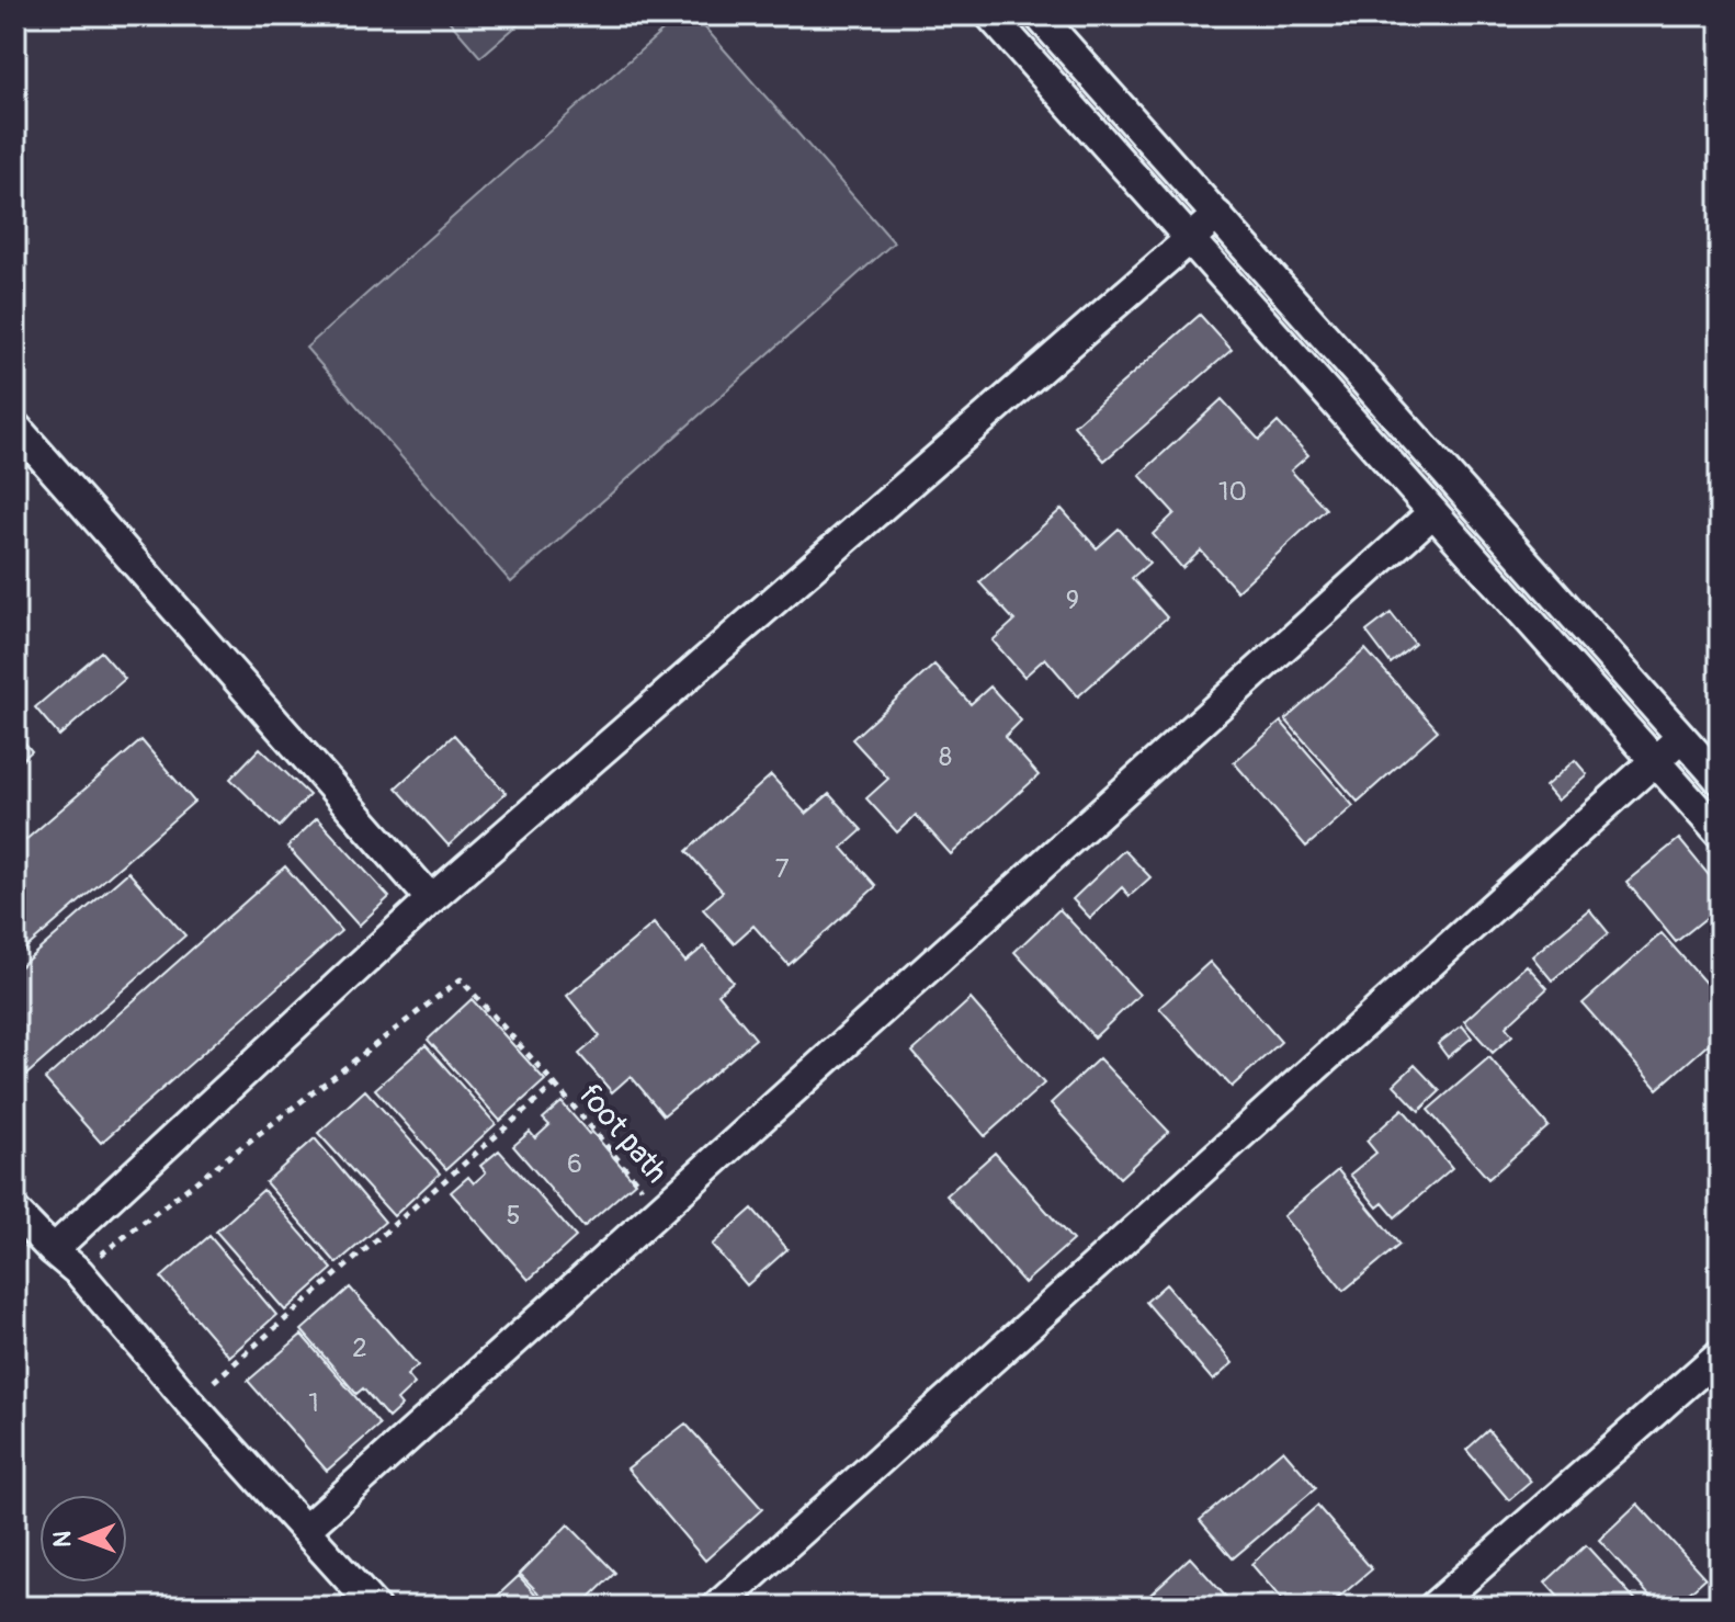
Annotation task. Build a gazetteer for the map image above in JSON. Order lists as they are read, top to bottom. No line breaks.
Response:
{"streets":{"path":["foot path"]},"house_numbers":["10","9","8","7","6","5","2","1"],"north":"left"}
